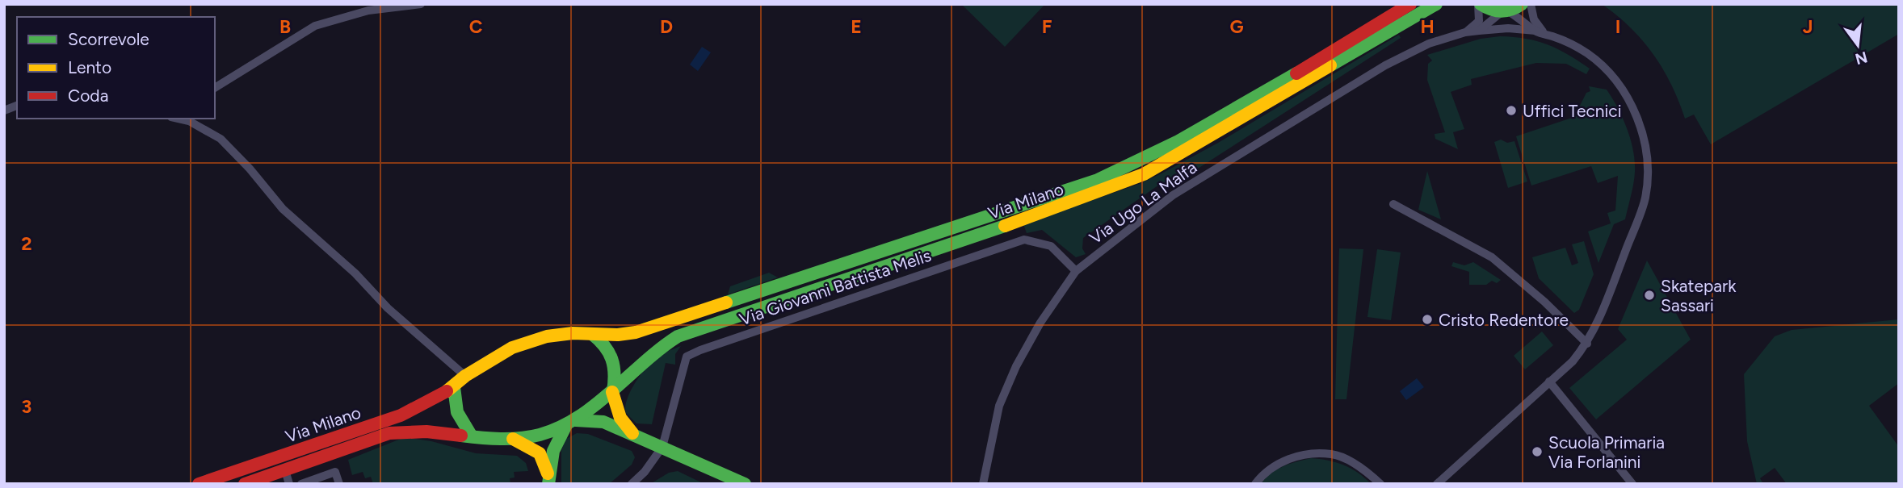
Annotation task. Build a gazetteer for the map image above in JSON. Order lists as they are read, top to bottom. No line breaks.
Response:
{"streets":{"main road":["Via Milano"],"street":["Via Ugo La Malfa","Via Giovanni Battista Melis"]},"crossings":[["Via Ugo La Malfa","Via Giovanni Battista Melis"]],"places":["Uffici Tecnici","Skatepark Sassari","Cristo Redentore","Scuola Primaria Via Forlanini"],"legend":["Scorrevole","Lento","Coda"],"north":"bottom","grid":{"columns":["B","C","D","E","F","G","H","I","J"],"rows":["2","3"]}}
